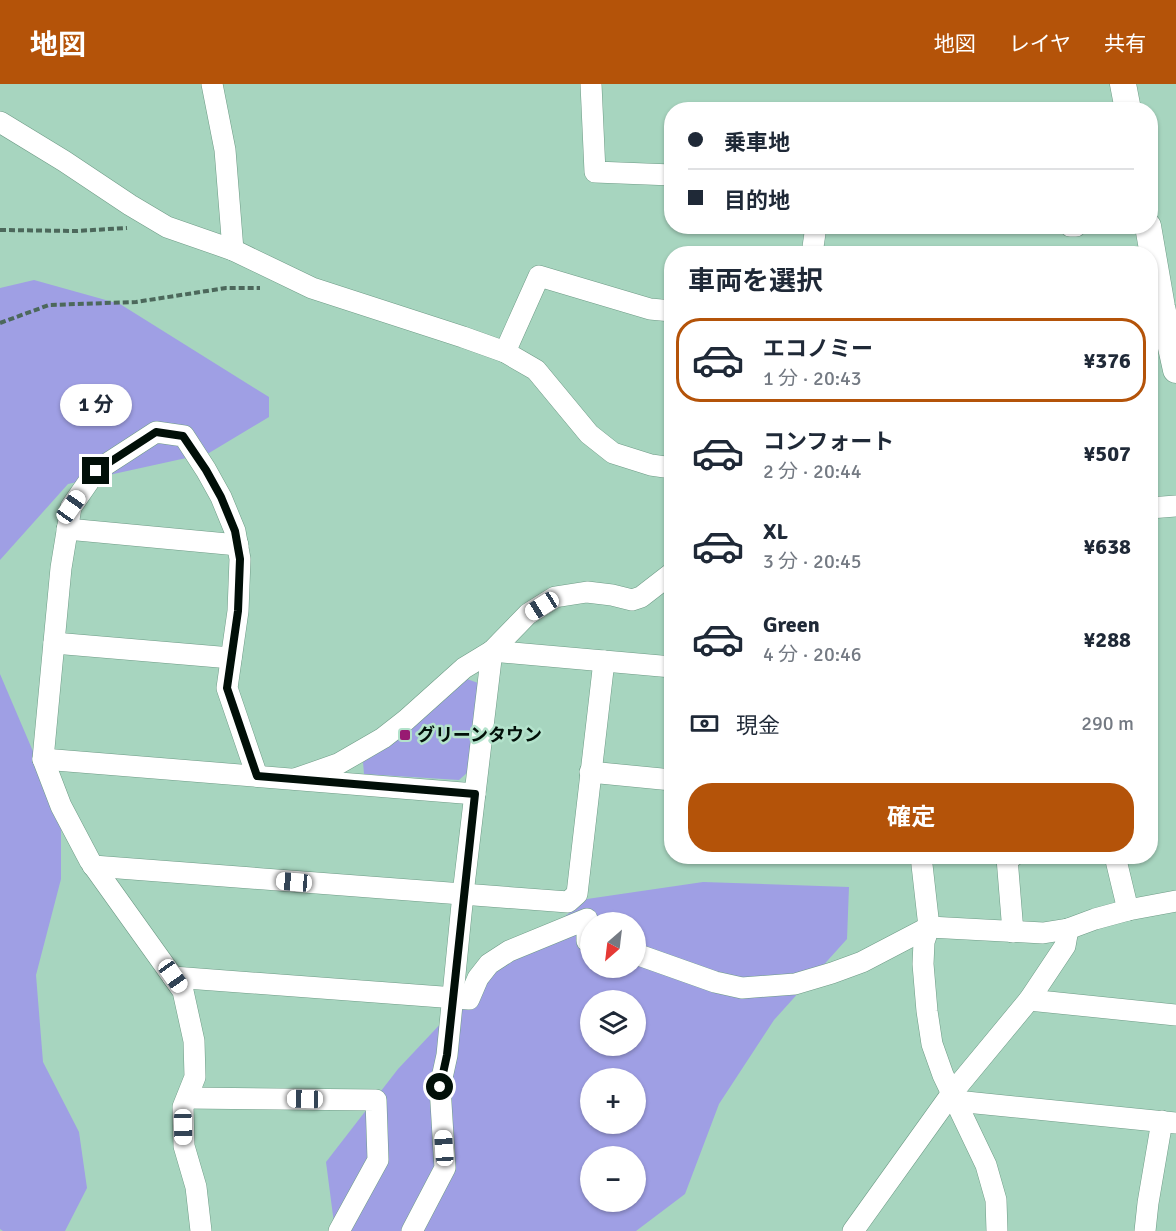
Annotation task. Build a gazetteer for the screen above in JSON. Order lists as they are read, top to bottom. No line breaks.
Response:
{"places":{"transit":["グリーンタウン"]},"north":"bottom left","page":{"header":"地図","nav":["地図","レイヤ","共有"],"banner":["乗車地","目的地"],"heading":"車両を選択","list":[{"name":"エコノミー","note":"1 分 · 20:43","value":"¥376"},{"name":"コンフォート","note":"2 分 · 20:44","value":"¥507"},{"name":"XL","note":"3 分 · 20:45","value":"¥638"},{"name":"Green","note":"4 分 · 20:46","value":"¥288"}],"bubble":"1 分","pay":["現金","290 m"],"buttons":"確定","map_buttons":["+","−"]}}
